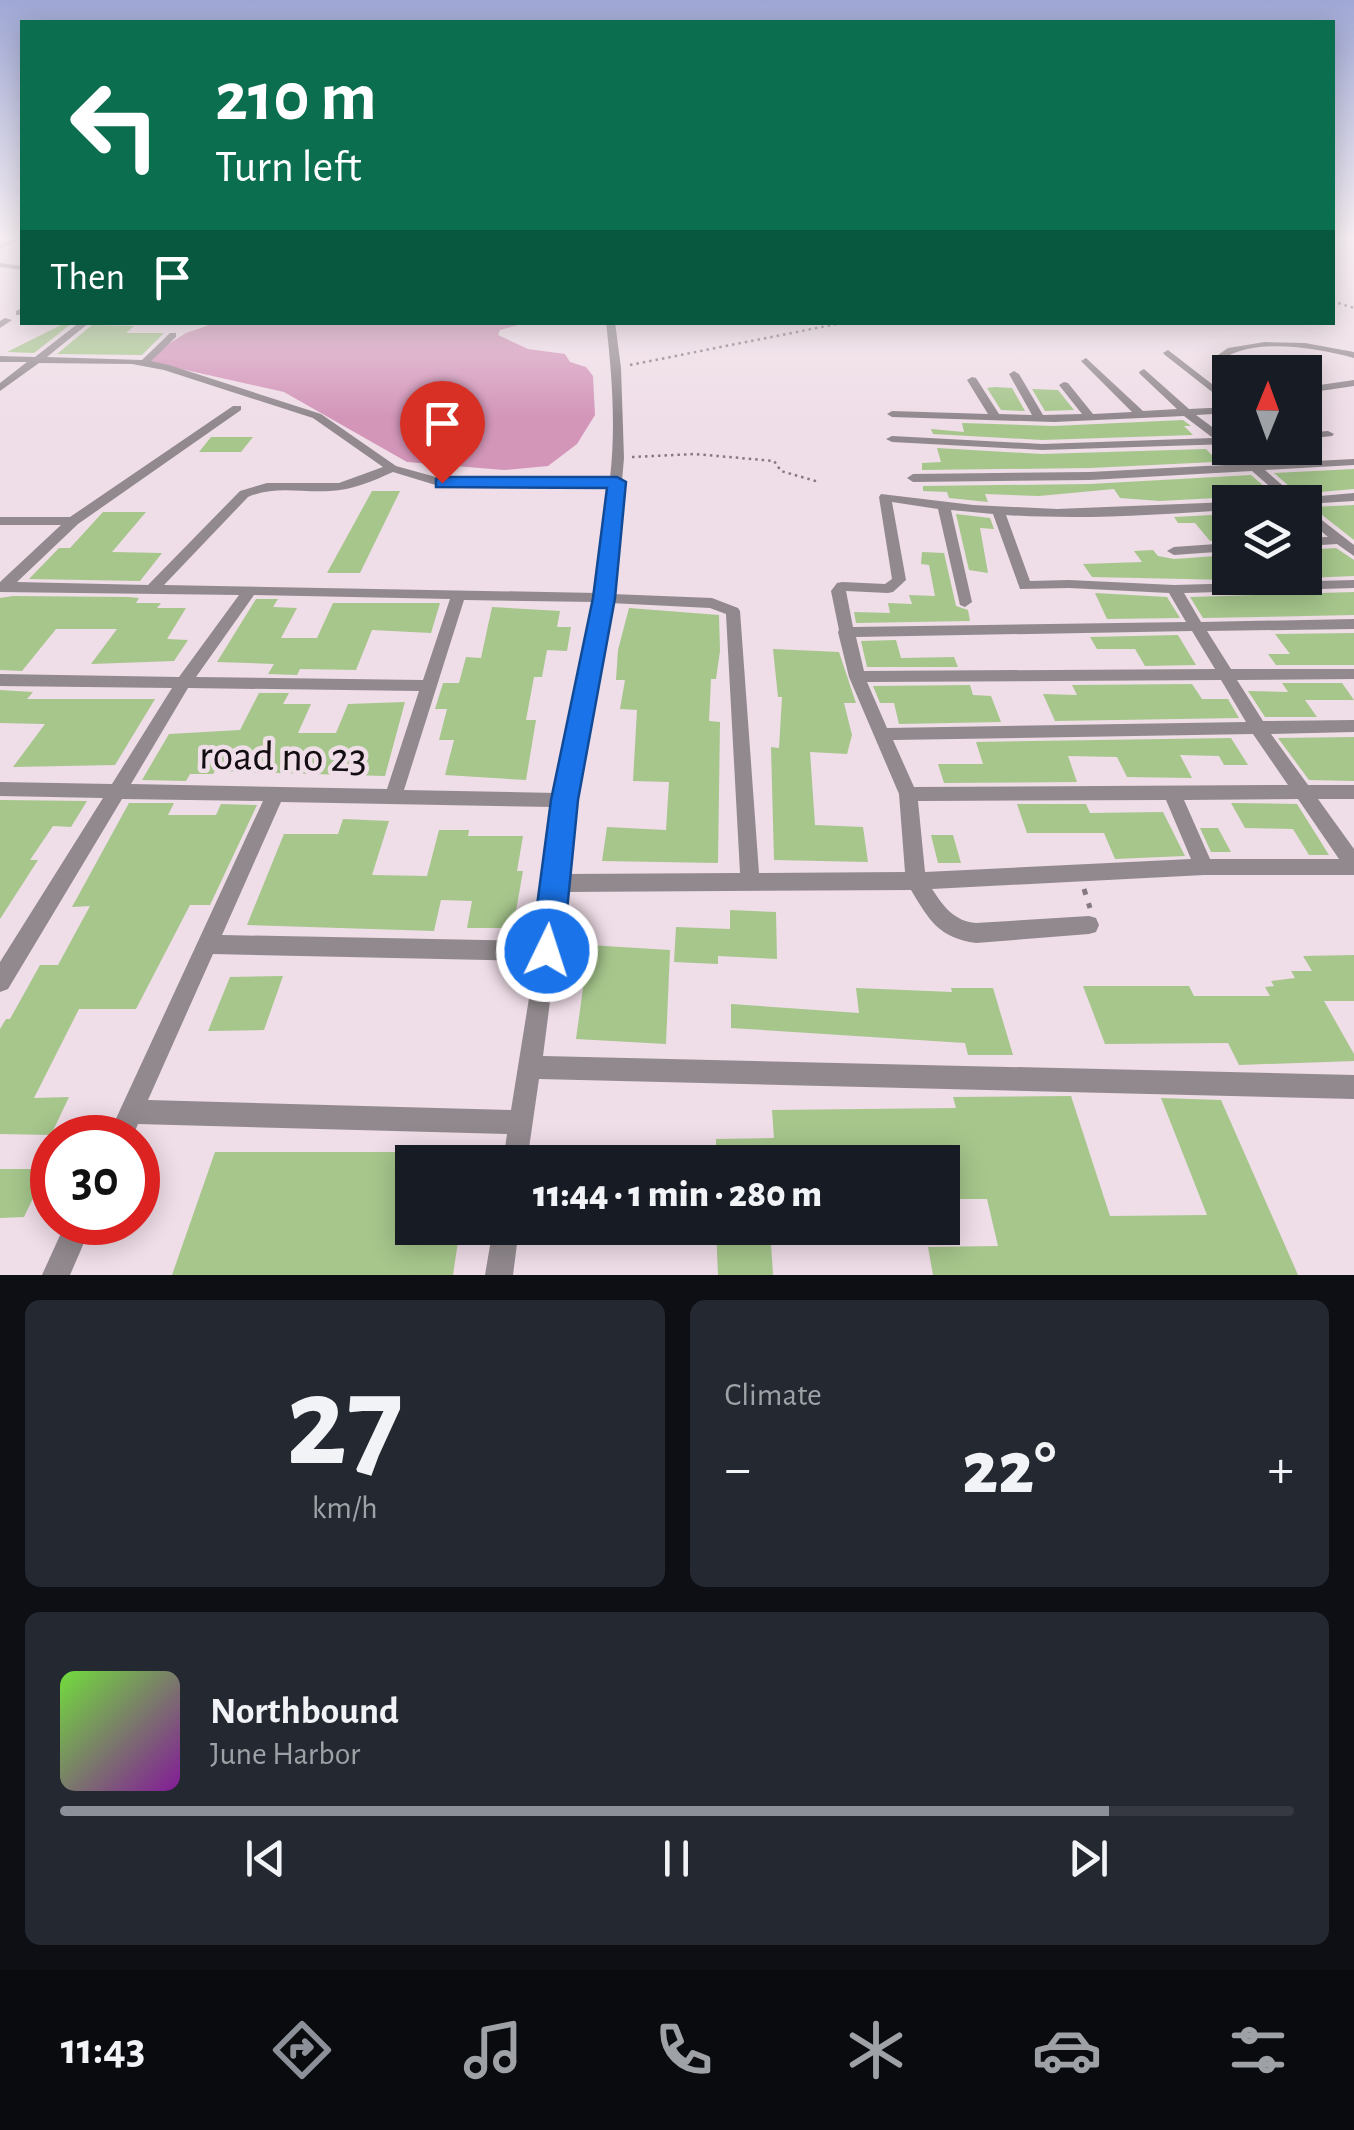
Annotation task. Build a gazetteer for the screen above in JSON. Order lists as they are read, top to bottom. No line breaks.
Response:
{"streets":{"street":["road no 23"]},"north":"top","page":{"turn":["210 m","Turn left"],"then":"Then","limit":"30","trip":"11:44 · 1 min · 280 m","tile":[["27","km/h"],"Climate"],"heat":["−","22°","+"],"song":["Northbound","June Harbor"],"tabs":"11:43"}}
